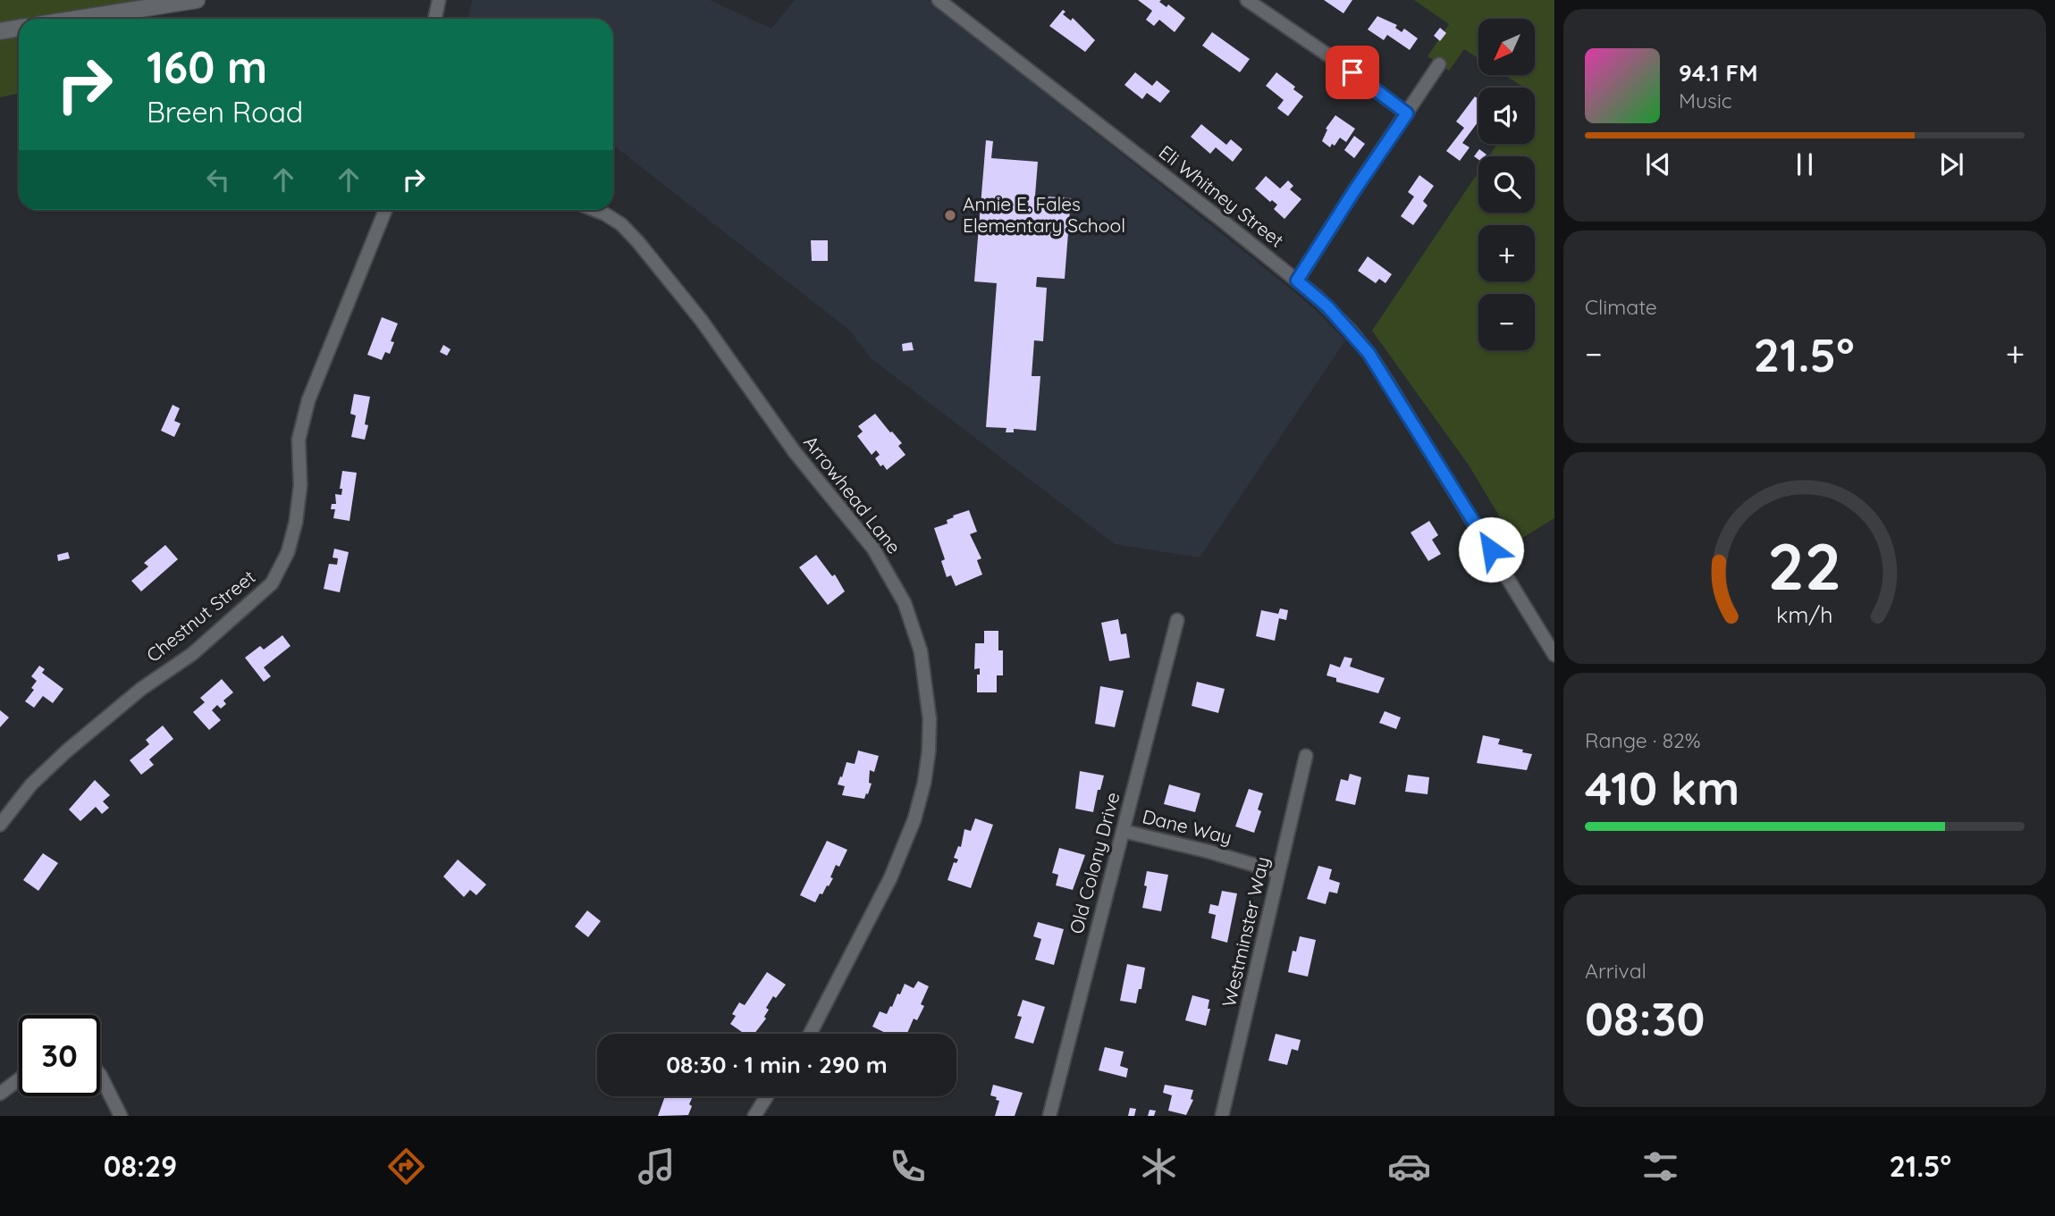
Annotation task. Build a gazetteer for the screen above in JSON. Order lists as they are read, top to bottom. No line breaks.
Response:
{"streets":{"street":["Eli Whitney Street","Arrowhead Lane","Chestnut Street","Dane Way","Old Colony Drive","Westminster Way"]},"crossings":[["Dane Way","Old Colony Drive"],["Dane Way","Westminster Way"]],"places":["Annie E. Fales Elementary School"],"north":"bottom left","page":{"map_buttons":["+","−"],"turn":["160 m","Breen Road"],"song":["94.1 FM","Music"],"tile":["Climate",["Range · 82%","410 km"],["Arrival","08:30"]],"heat":["−","21.5°","+"],"limit":"30","trip":"08:30 · 1 min · 290 m","tabs":["08:29","21.5°"],"gauge":["22","km/h"]}}
